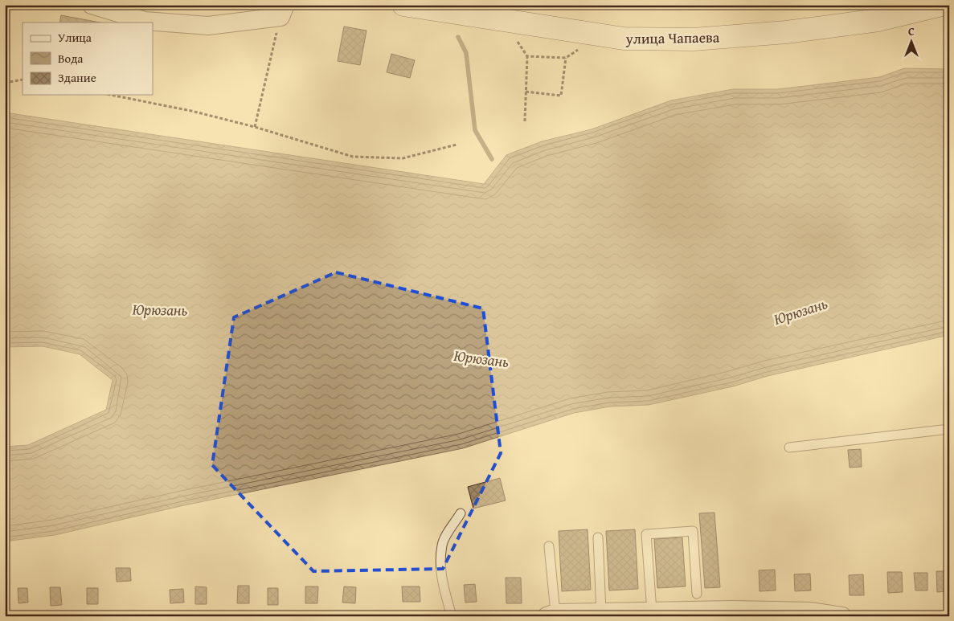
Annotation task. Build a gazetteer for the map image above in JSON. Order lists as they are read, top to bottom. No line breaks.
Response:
{"streets":{"main road":["улица Чапаева"]},"water":["Юрюзань"],"legend":["Улица","Вода","Здание"],"north":"top"}
